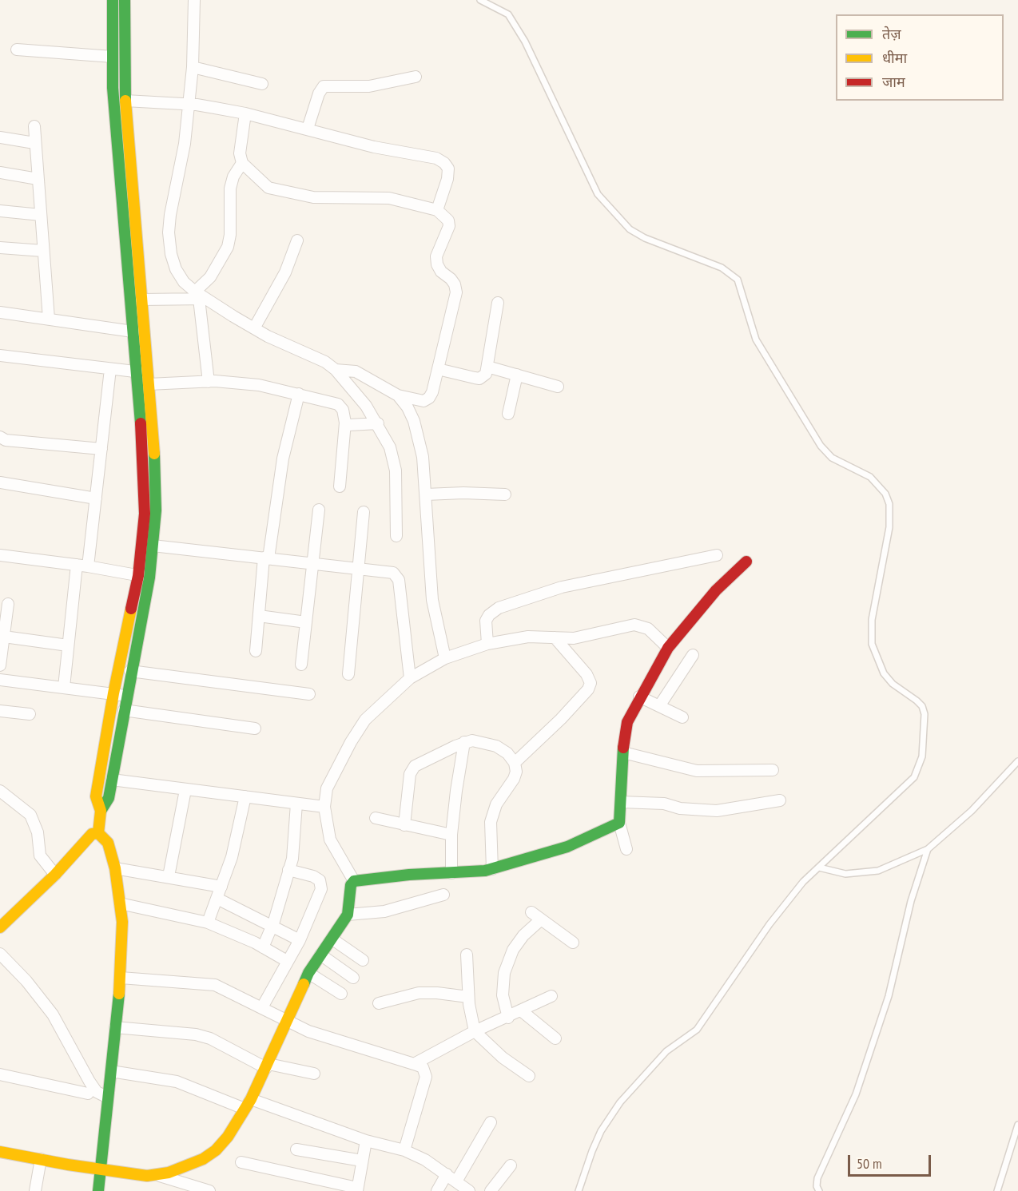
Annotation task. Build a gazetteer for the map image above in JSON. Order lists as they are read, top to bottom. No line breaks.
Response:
{"legend":["तेज़","धीमा","जाम"],"scale_bar":"50 m"}
